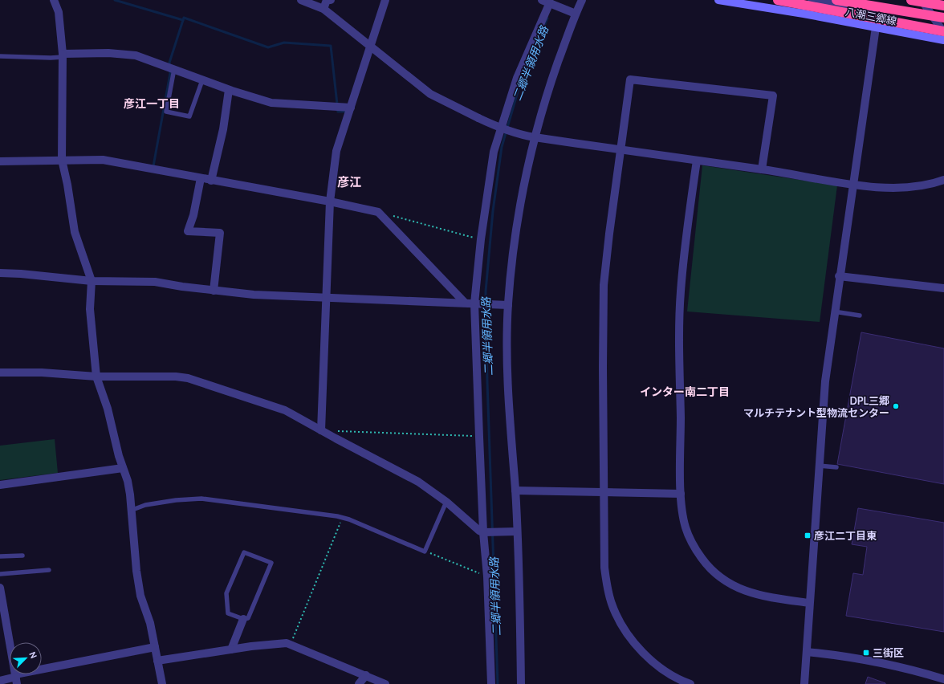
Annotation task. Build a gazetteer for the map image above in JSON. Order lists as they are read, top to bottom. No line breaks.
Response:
{"streets":{"main road":["八潮三郷線"]},"districts":["彦江一丁目","彦江","インター南二丁目"],"water":["二郷半領用水路"],"places":{"other":["DPL三郷 マルチテナント型物流センター"],"transit":["彦江二丁目東","三街区"]},"north":"top right"}
